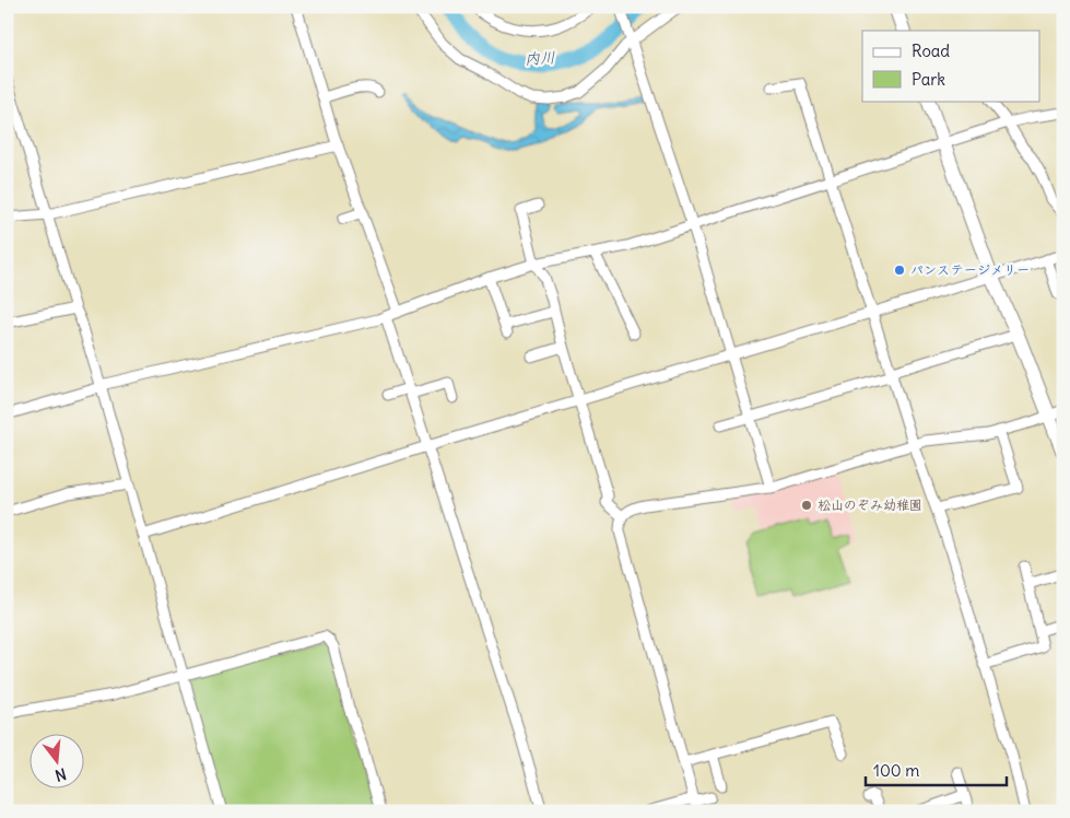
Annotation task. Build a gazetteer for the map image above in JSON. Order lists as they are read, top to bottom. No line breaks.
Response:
{"water":["内川"],"places":["パンステージメリー","松山のぞみ幼稚園"],"legend":["Road","Park"],"scale_bar":"100 m","north":"bottom"}
